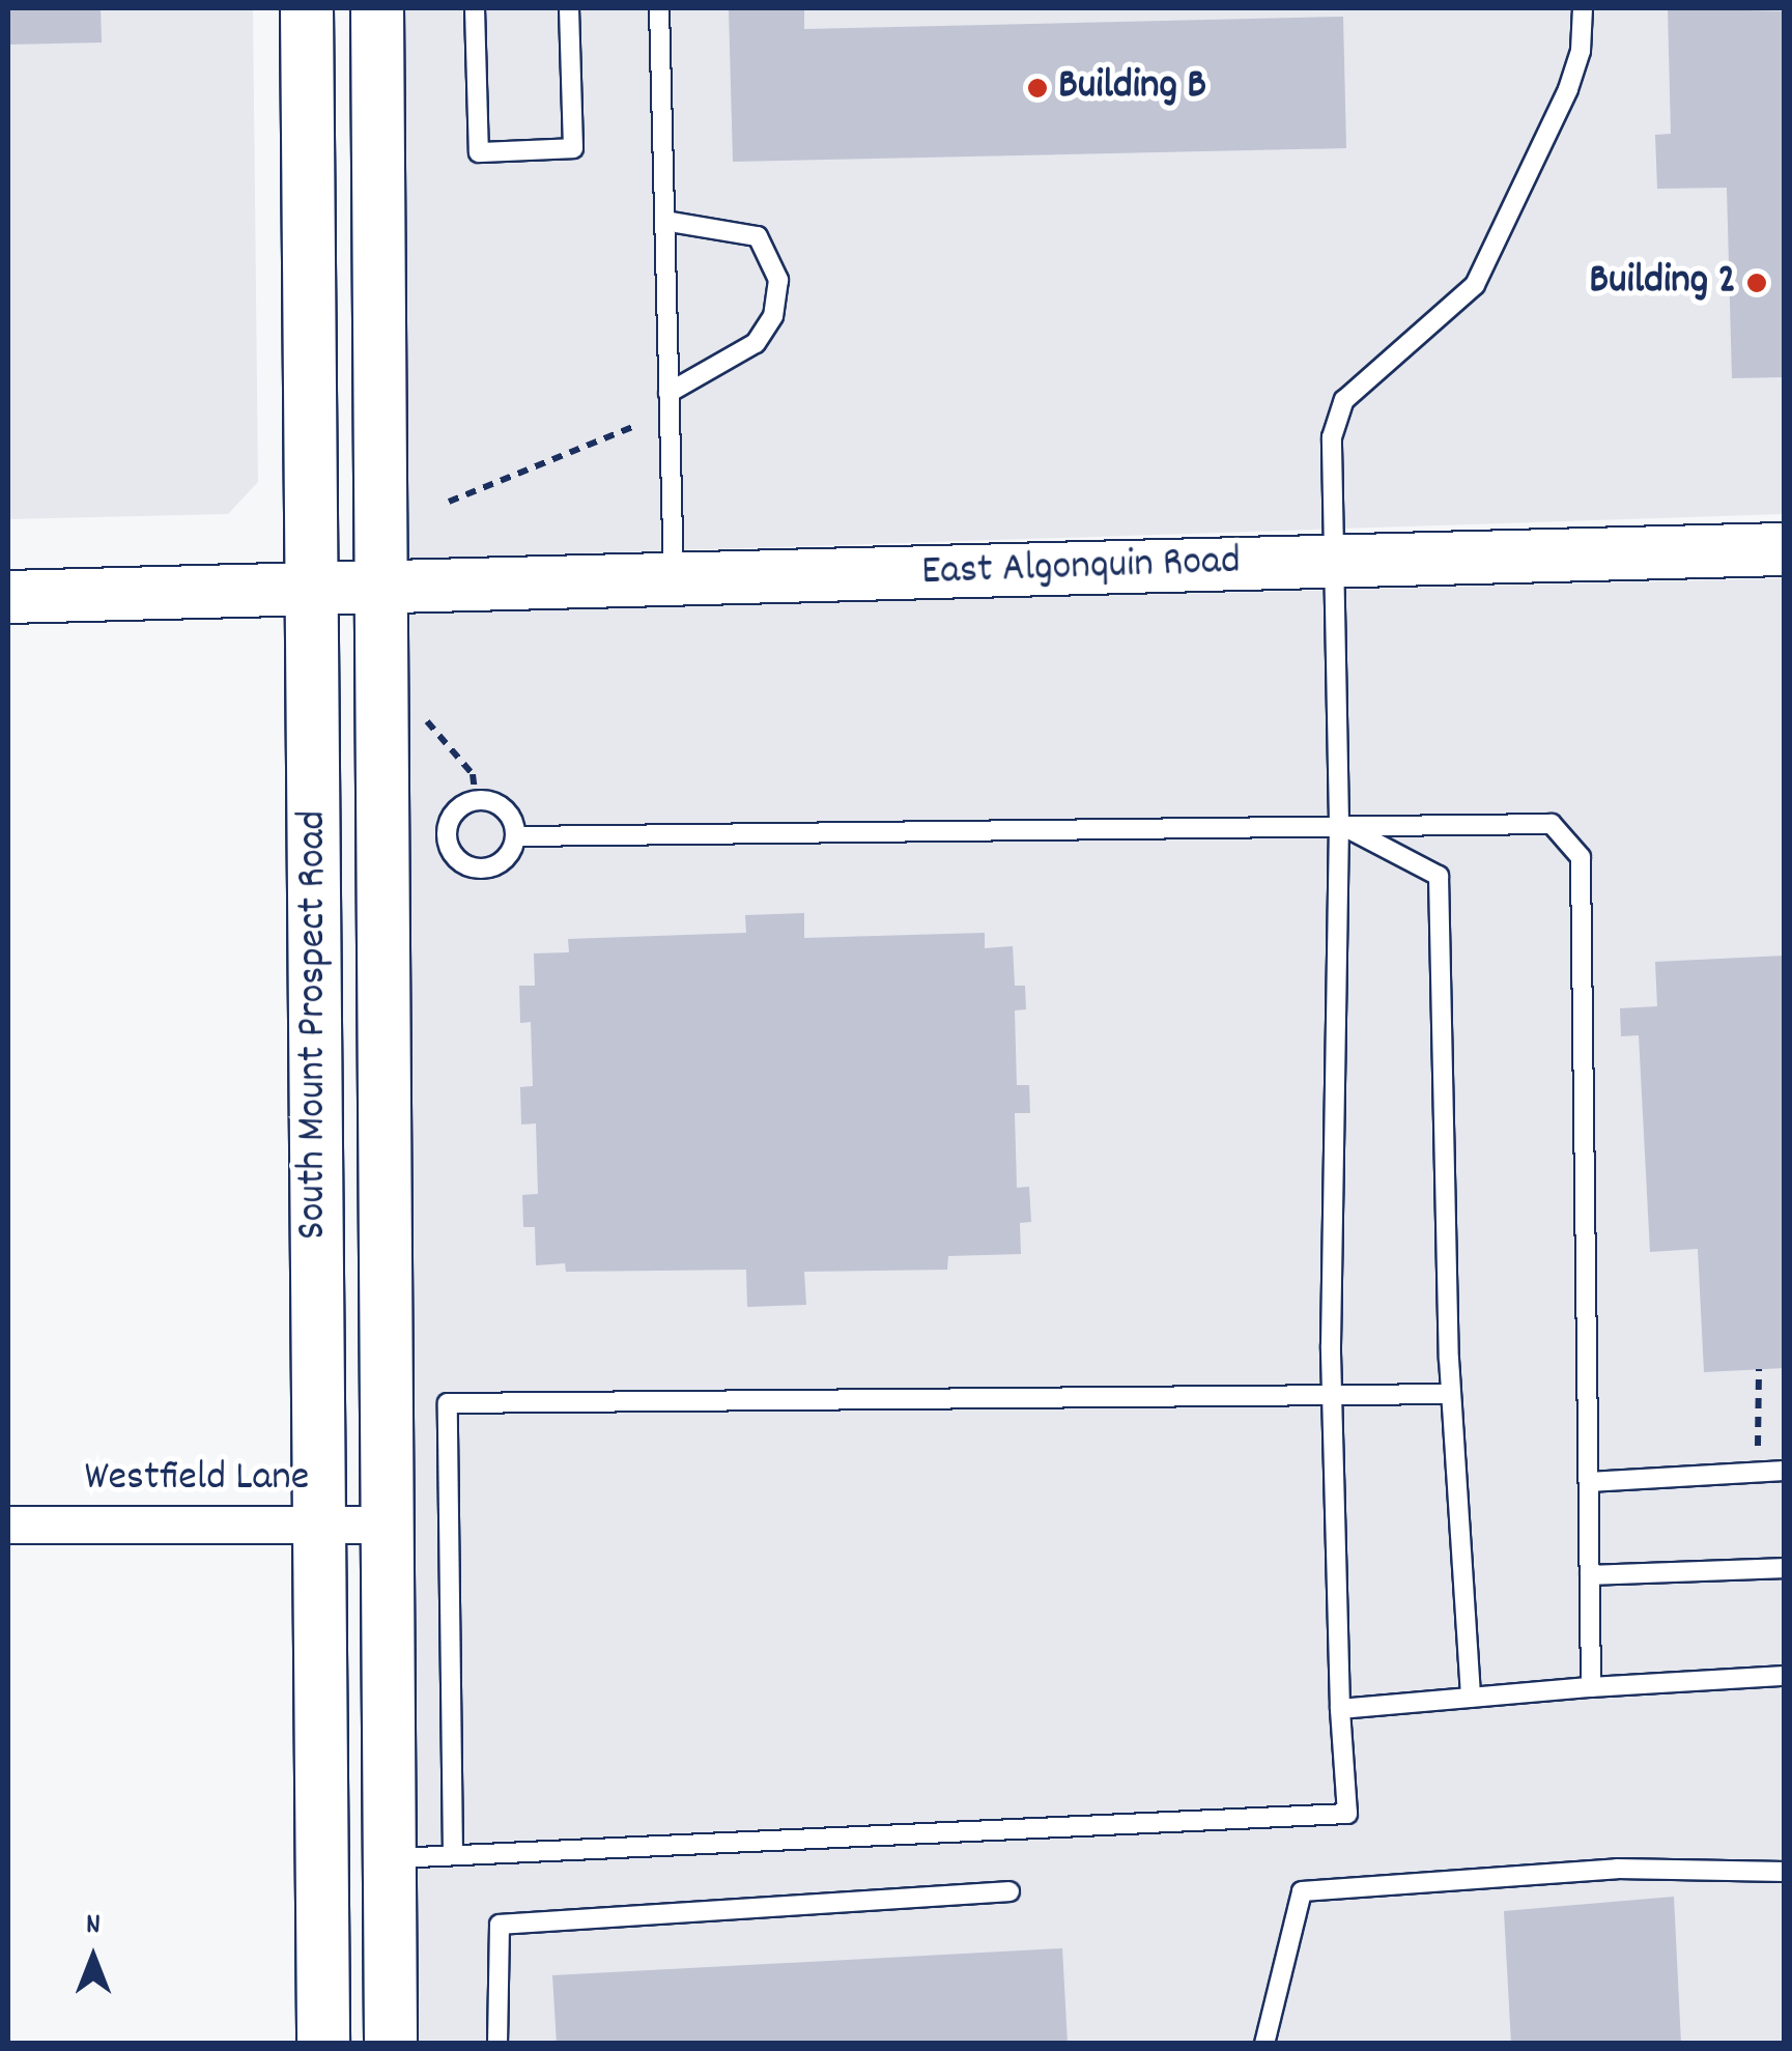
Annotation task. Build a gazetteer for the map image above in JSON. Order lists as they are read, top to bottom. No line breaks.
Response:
{"streets":{"main road":["East Algonquin Road","South Mount Prospect Road"],"street":["Westfield Lane"]},"crossings":[["East Algonquin Road","South Mount Prospect Road"],["South Mount Prospect Road","Westfield Lane"]],"places":["Building B","Building 2"],"north":"top"}
